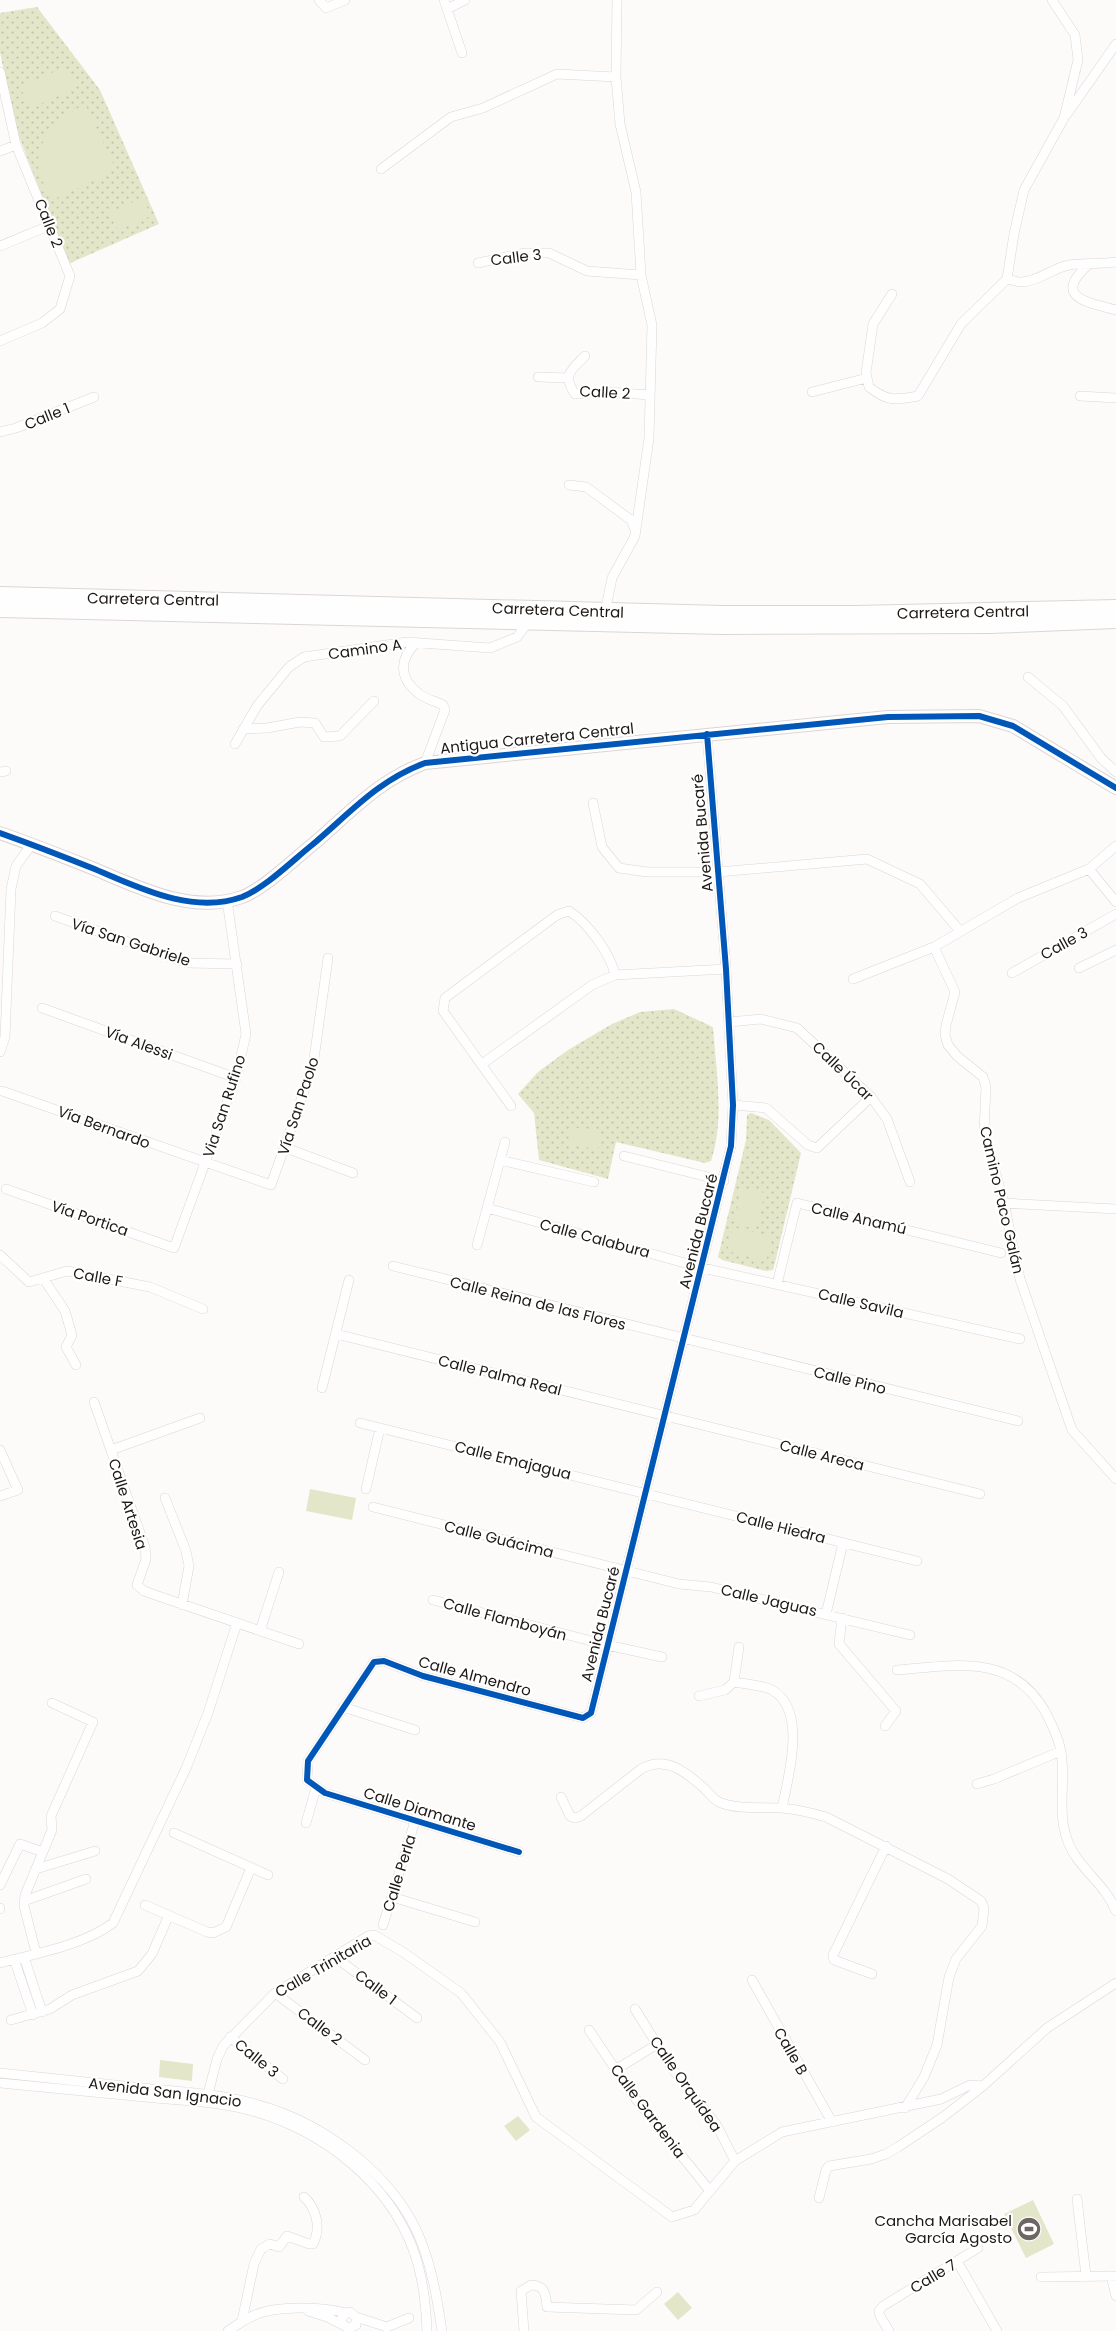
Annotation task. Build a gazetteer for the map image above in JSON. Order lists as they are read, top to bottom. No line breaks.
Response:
{"streets":{"highway":["Carretera Central"],"street":["Calle 2","Calle 3","Calle 1","Camino A","Antigua Carretera Central","Avenida Bucaré","Vía San Gabriele","Vía Alessi","Calle Úcar","Via San Rufino","Vía San Paolo","Vía Bernardo","Camino Paco Galán","Vía Portica","Calle Anamú","Calle Calabura","Calle F","Calle Reina de las Flores","Calle Savila","Calle Palma Real","Calle Pino","Calle Areca","Calle Emajagua","Calle Artesia","Calle Hiedra","Calle Guácima","Calle Jaguas","Calle Flamboyán","Calle Almendro","Calle Diamante","Calle Perla","Calle Trinitaria","Calle B","Calle Orquídea","Avenida San Ignacio","Calle Gardenia","Calle 7"]},"crossings":[["Calle 2","Calle Trinitaria"],["Calle 3","Calle Trinitaria"],["Calle 1","Calle Trinitaria"],["Carretera Central","Camino A"],["Antigua Carretera Central","Avenida Bucaré"],["Antigua Carretera Central","Via San Rufino"],["Avenida Bucaré","Calle Úcar"],["Avenida Bucaré","Calle Calabura"],["Avenida Bucaré","Calle Reina de las Flores"],["Avenida Bucaré","Calle Savila"],["Avenida Bucaré","Calle Palma Real"],["Avenida Bucaré","Calle Pino"],["Avenida Bucaré","Calle Areca"],["Avenida Bucaré","Calle Emajagua"],["Avenida Bucaré","Calle Hiedra"],["Avenida Bucaré","Calle Guácima"],["Avenida Bucaré","Calle Jaguas"],["Avenida Bucaré","Calle Flamboyán"],["Avenida Bucaré","Calle Almendro"],["Vía San Gabriele","Via San Rufino"],["Vía Alessi","Via San Rufino"],["Via San Rufino","Vía San Paolo"],["Via San Rufino","Vía Bernardo"],["Via San Rufino","Vía Portica"],["Vía San Paolo","Vía Bernardo"],["Calle Anamú","Calle Savila"],["Calle Calabura","Calle Savila"],["Calle Reina de las Flores","Calle Pino"],["Calle Palma Real","Calle Areca"],["Calle Emajagua","Calle Hiedra"],["Calle Guácima","Calle Jaguas"],["Calle Diamante","Calle Perla"],["Calle Trinitaria","Avenida San Ignacio"],["Calle Trinitaria","Calle Gardenia"]],"places":{"sports":["Cancha Marisabel García Agosto"]}}
